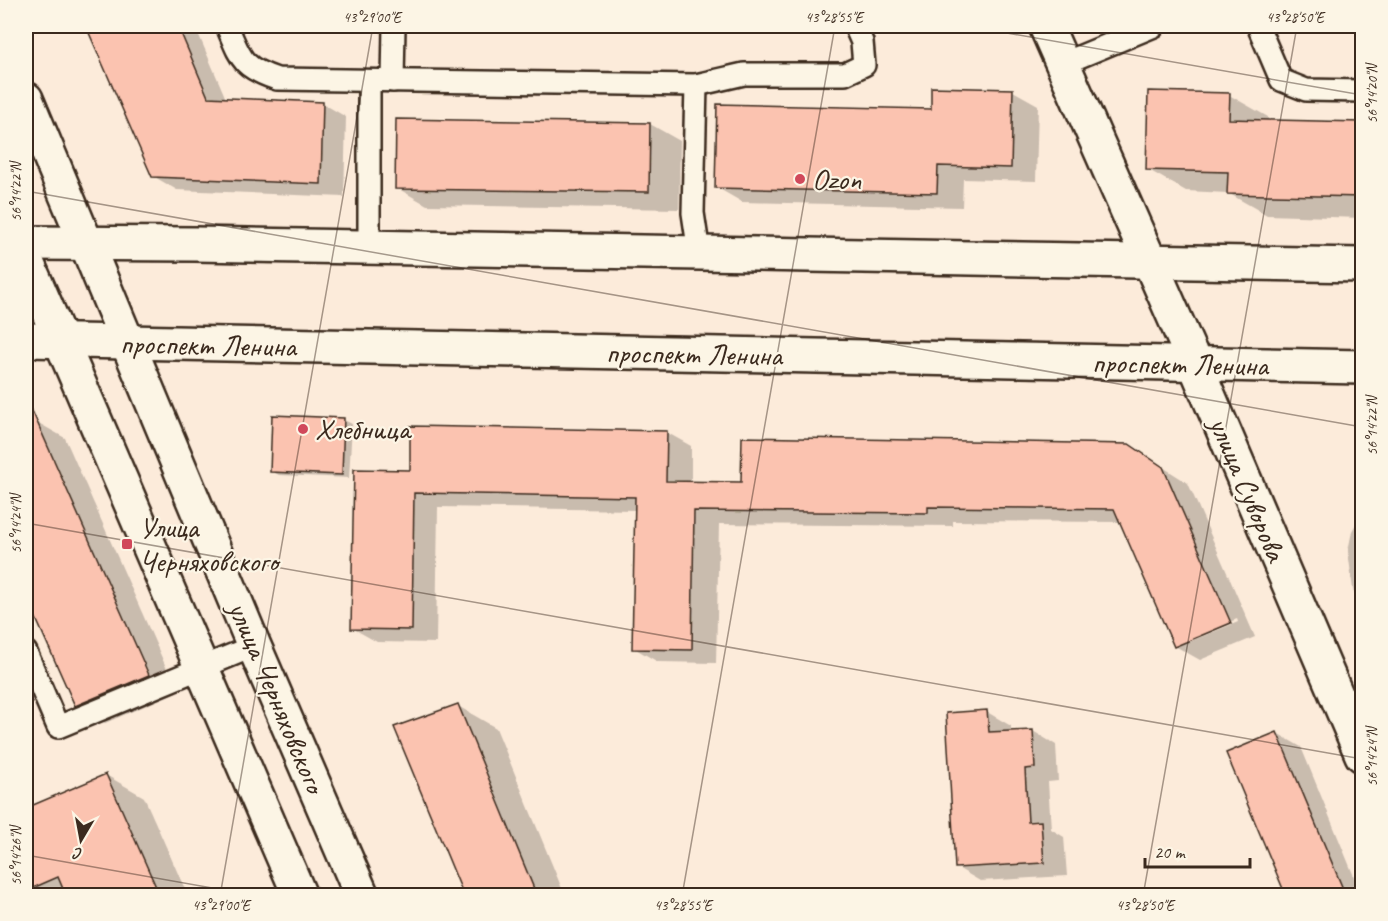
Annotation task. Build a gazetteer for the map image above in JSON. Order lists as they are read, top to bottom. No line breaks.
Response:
{"streets":{"main road":["проспект Ленина","улица Суворова","улица Черняховского"]},"crossings":[["проспект Ленина","улица Суворова"],["проспект Ленина","улица Черняховского"]],"places":{"other":["Ozon","Хлебница"],"transit":["Улица Черняховского"]},"scale_bar":"20 m","north":"bottom","coordinates":["43°29'00\"E","43°28'55\"E","43°28'50\"E","56°14'20\"N","56°14'22\"N","56°14'24\"N","56°14'26\"N"]}
